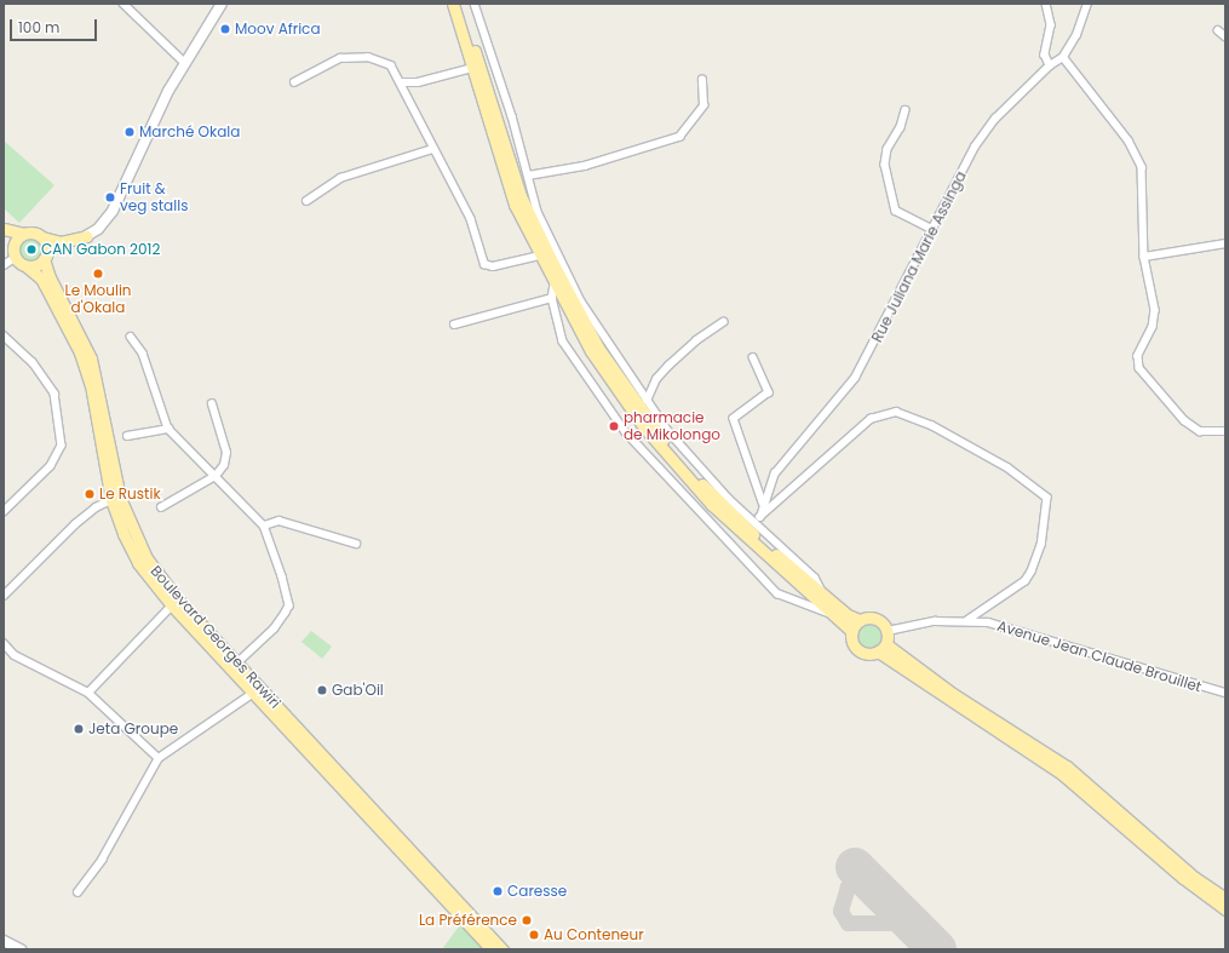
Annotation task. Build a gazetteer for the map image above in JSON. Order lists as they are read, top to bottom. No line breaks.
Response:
{"streets":{"main road":["Boulevard Georges Rawiri"],"street":["Rue Juliana Marie Assinga","Avenue Jean Claude Brouillet"]},"places":["Moov Africa","Marché Okala","Fruit & veg stalls","CAN Gabon 2012","Le Moulin d'Okala","pharmacie de Mikolongo","Le Rustik","Gab'Oil","Jeta Groupe","Caresse","La Préférence","Au Conteneur"],"scale_bar":"100 m"}
